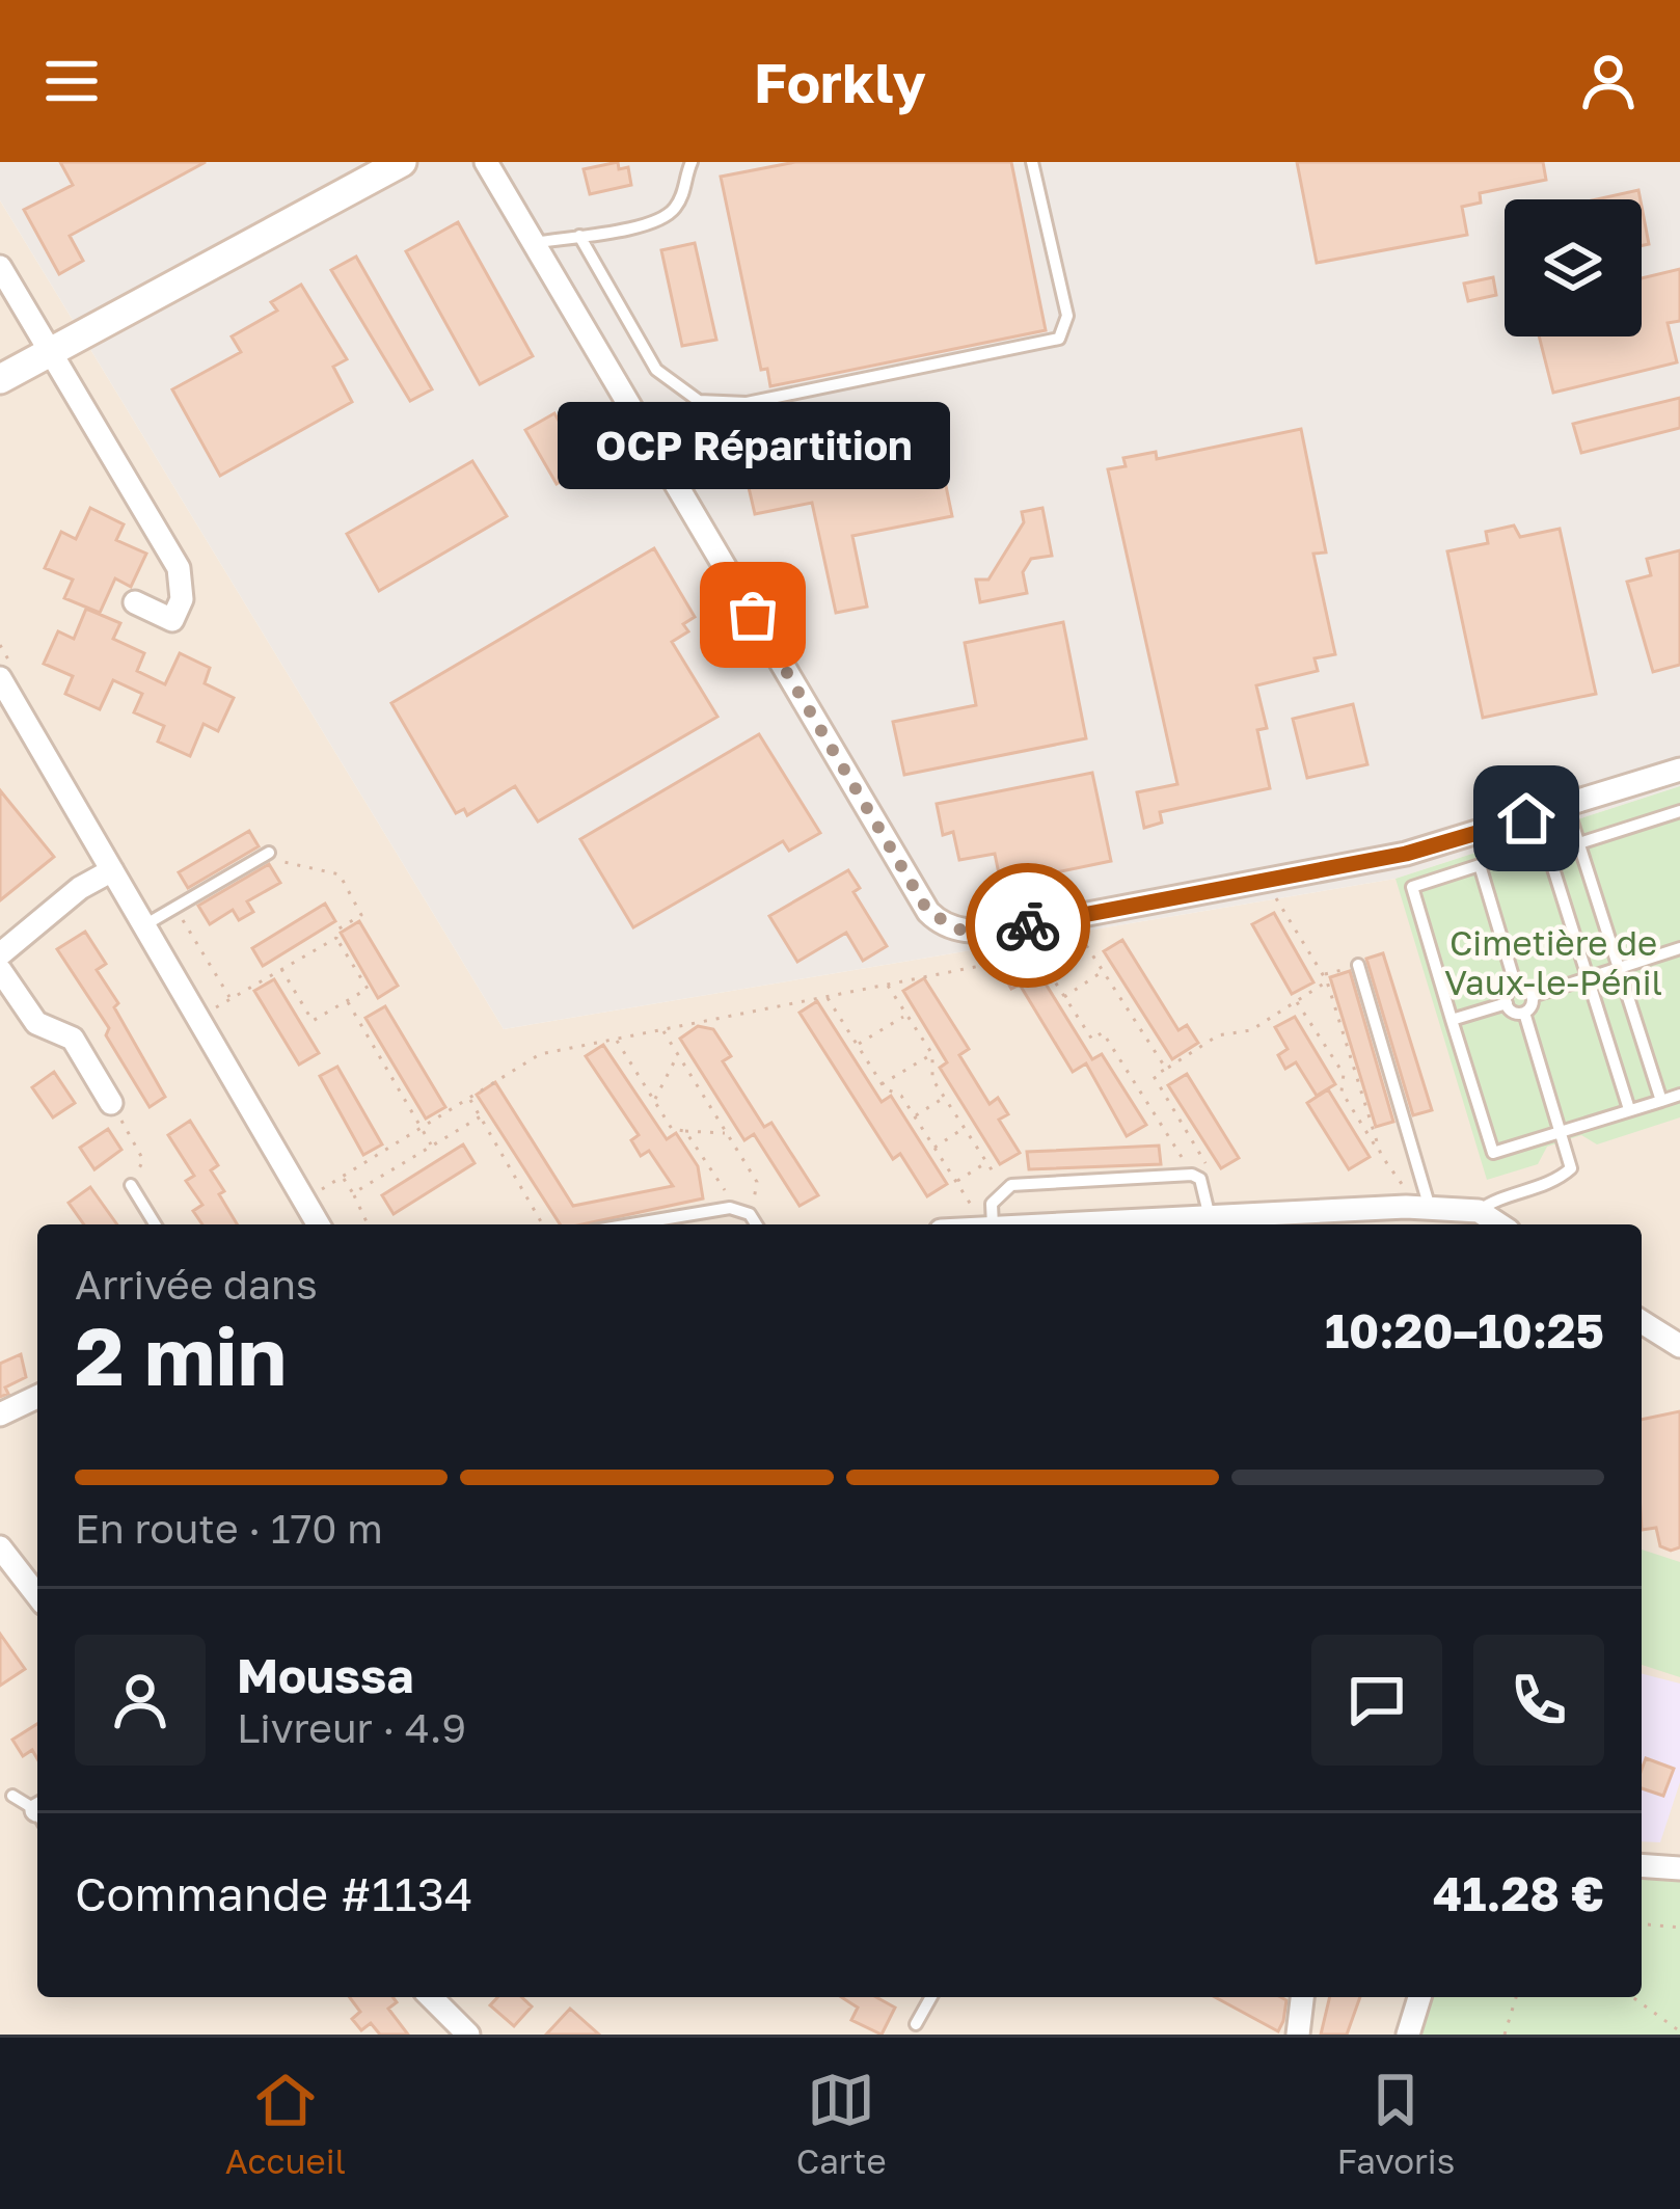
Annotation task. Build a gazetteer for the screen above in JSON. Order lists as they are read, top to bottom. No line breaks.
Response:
{"parks":["Cimetière de Vaux-le-Pénil"],"places":["OCP Répartition"],"page":{"header":"Forkly","bubble":"OCP Répartition","heading":["2 min","Arrivée dans","10:20–10:25"],"panel":["Moussa","Livreur · 4.9","Commande #1134","41.28 €"],"bar":"En route · 170 m","tabs":["Accueil","Carte","Favoris"]}}
